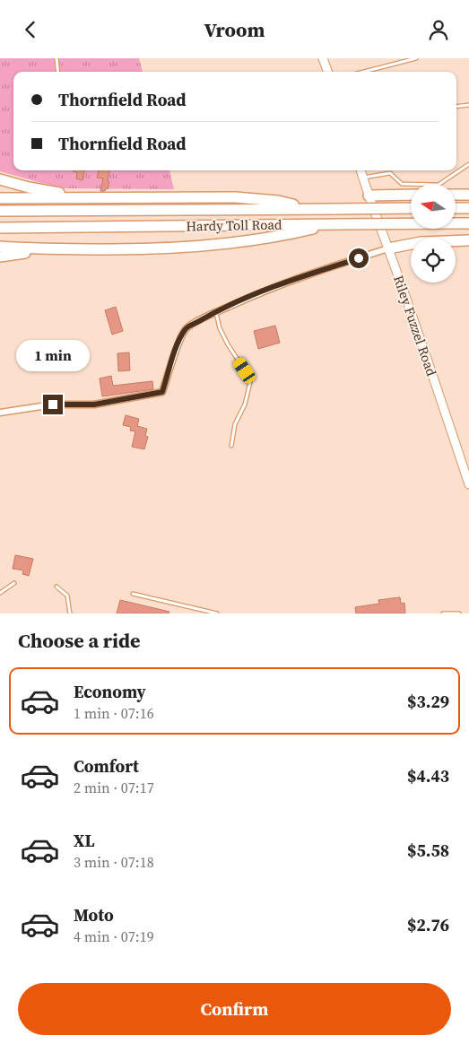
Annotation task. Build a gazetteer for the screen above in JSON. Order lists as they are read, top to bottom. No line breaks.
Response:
{"streets":{"highway":["Hardy Toll Road"],"main road":["Riley Fuzzel Road"]},"north":"left","page":{"header":"Vroom","banner":["Thornfield Road","Thornfield Road"],"bubble":"1 min","heading":"Choose a ride","list":[{"name":"Economy","note":"1 min · 07:16","value":"$3.29"},{"name":"Comfort","note":"2 min · 07:17","value":"$4.43"},{"name":"XL","note":"3 min · 07:18","value":"$5.58"},{"name":"Moto","note":"4 min · 07:19","value":"$2.76"}],"buttons":"Confirm"}}
